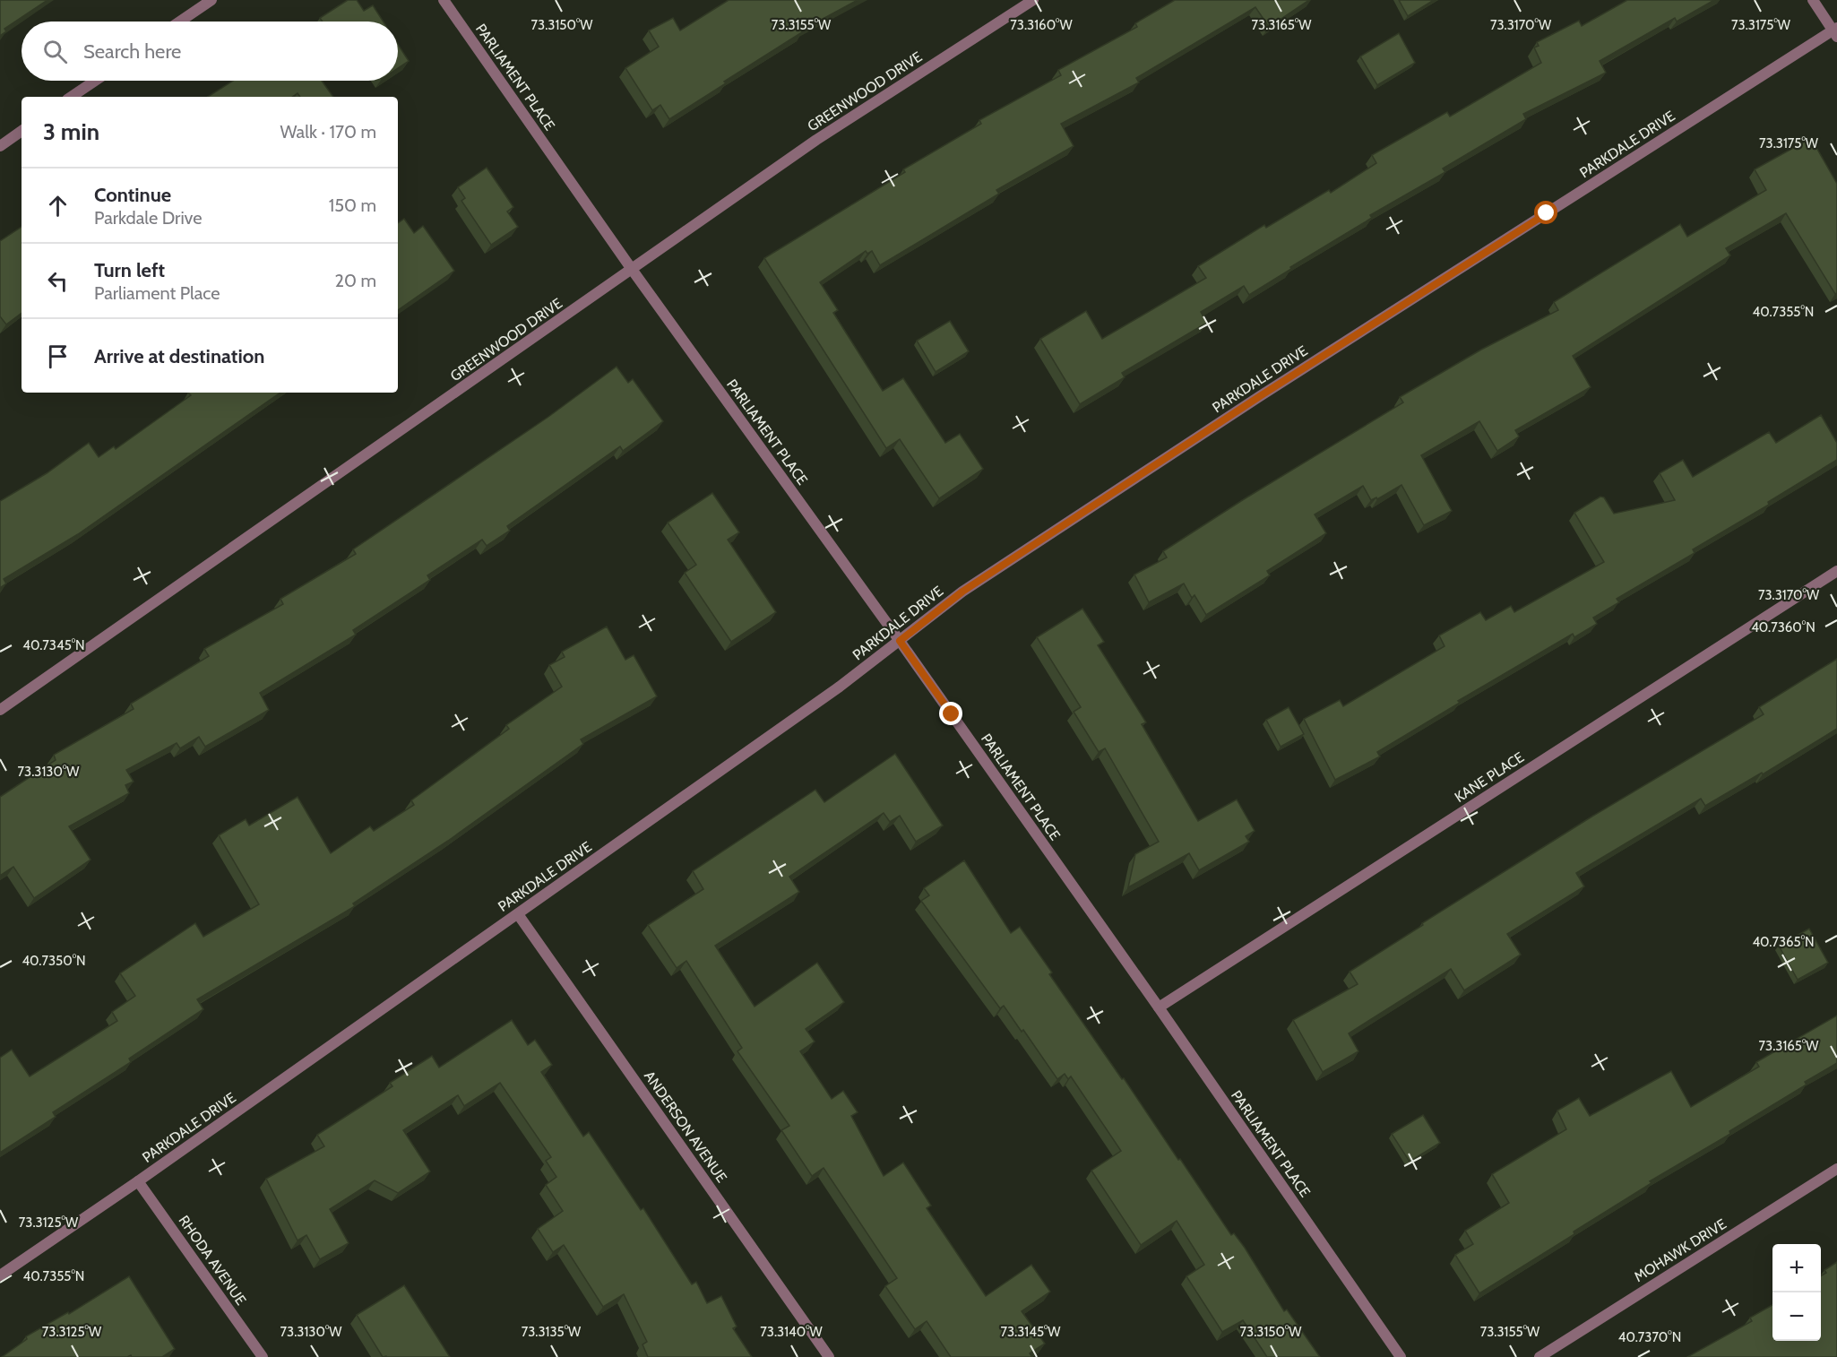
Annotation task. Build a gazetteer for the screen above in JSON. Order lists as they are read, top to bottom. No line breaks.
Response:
{"streets":{"street":["PARLIAMENT PLACE","GREENWOOD DRIVE","PARKDALE DRIVE","KANE PLACE","ANDERSON AVENUE","MOHAWK DRIVE","RHODA AVENUE"]},"crossings":[["PARLIAMENT PLACE","GREENWOOD DRIVE"],["PARLIAMENT PLACE","PARKDALE DRIVE"],["PARLIAMENT PLACE","KANE PLACE"],["PARKDALE DRIVE","ANDERSON AVENUE"],["PARKDALE DRIVE","RHODA AVENUE"]],"page":{"search":"Search here","heading":["3 min","Walk · 170 m"],"list":[["Continue","Parkdale Drive","150 m"],["Turn left","Parliament Place","20 m"],"Arrive at destination"],"map_buttons":["+","−"]},"coordinates":["73.3150°W","73.3155°W","73.3160°W","73.3165°W","73.3170°W","73.3175°W","40.7355°N","40.7360°N","40.7345°N","73.3130°W","40.7365°N","40.7350°N","73.3125°W","73.3135°W","73.3140°W","73.3145°W","40.7370°N"]}
